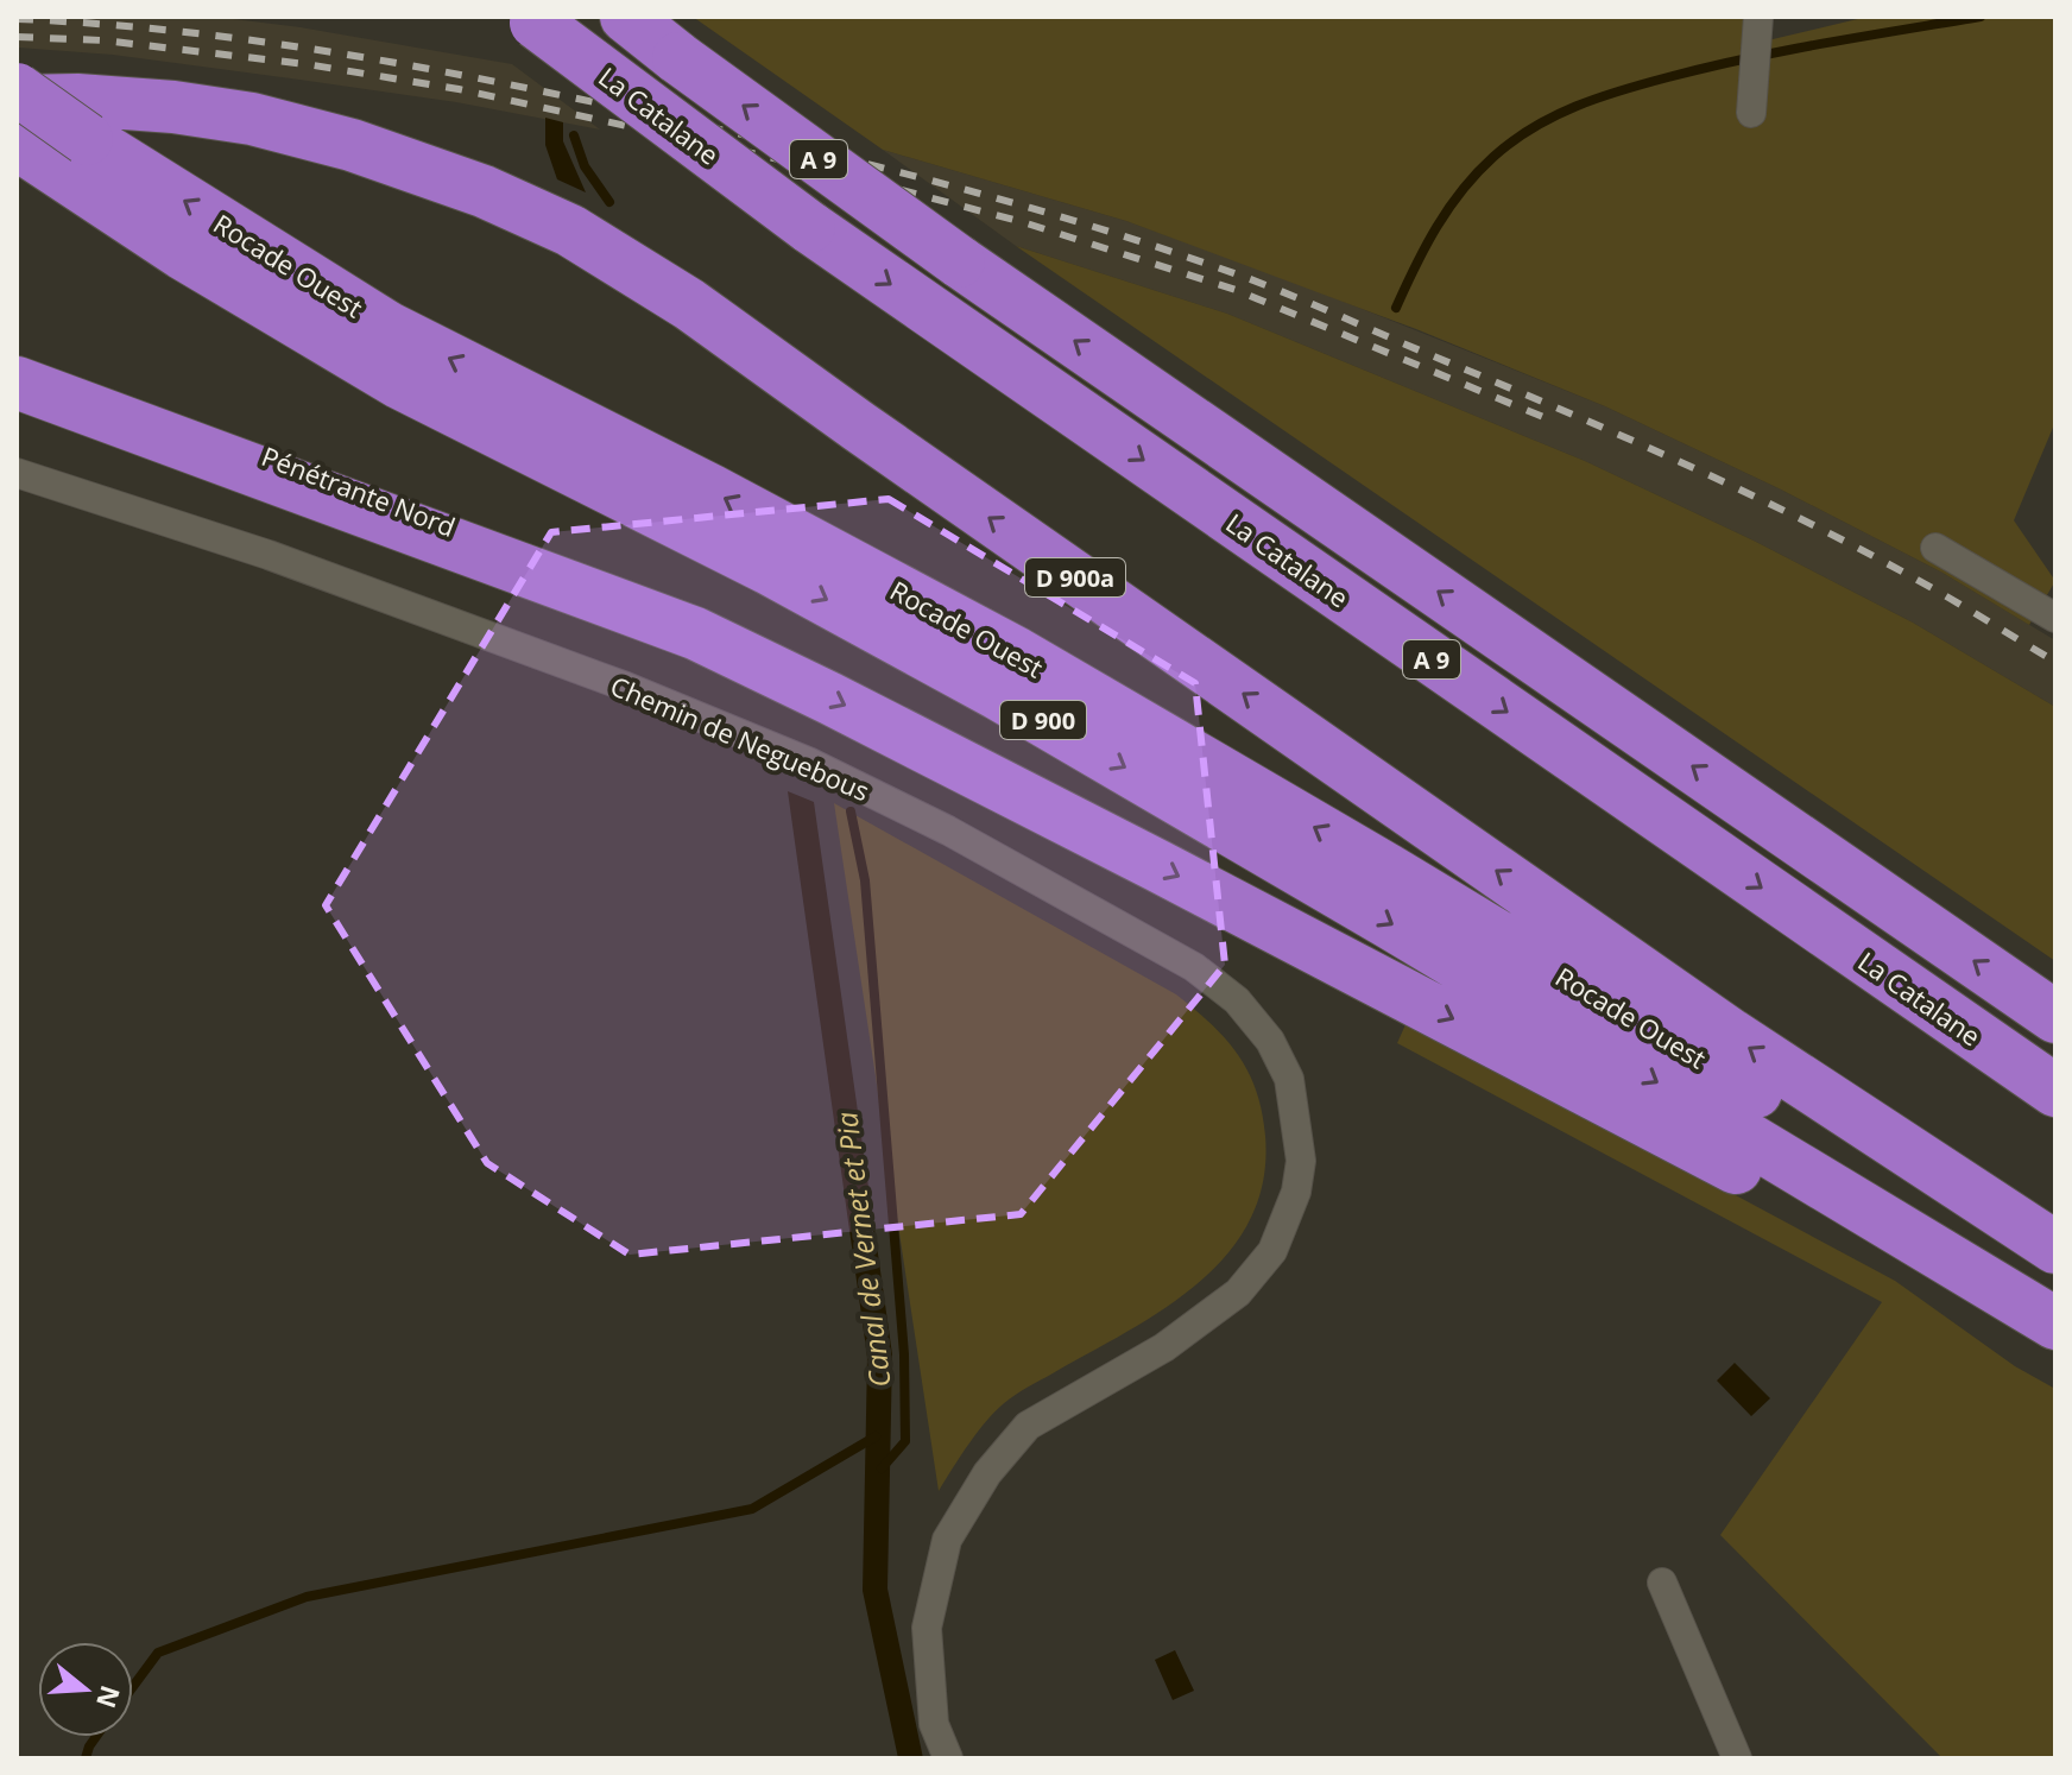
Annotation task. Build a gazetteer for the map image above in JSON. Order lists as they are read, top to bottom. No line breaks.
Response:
{"streets":{"highway":["La Catalane","A 9","Rocade Ouest","Pénétrante Nord","D 900a","D 900"],"street":["Chemin de Neguebous"]},"crossings":[["Rocade Ouest","D 900"]],"water":["Canal de Vernet et Pia"],"north":"right"}
